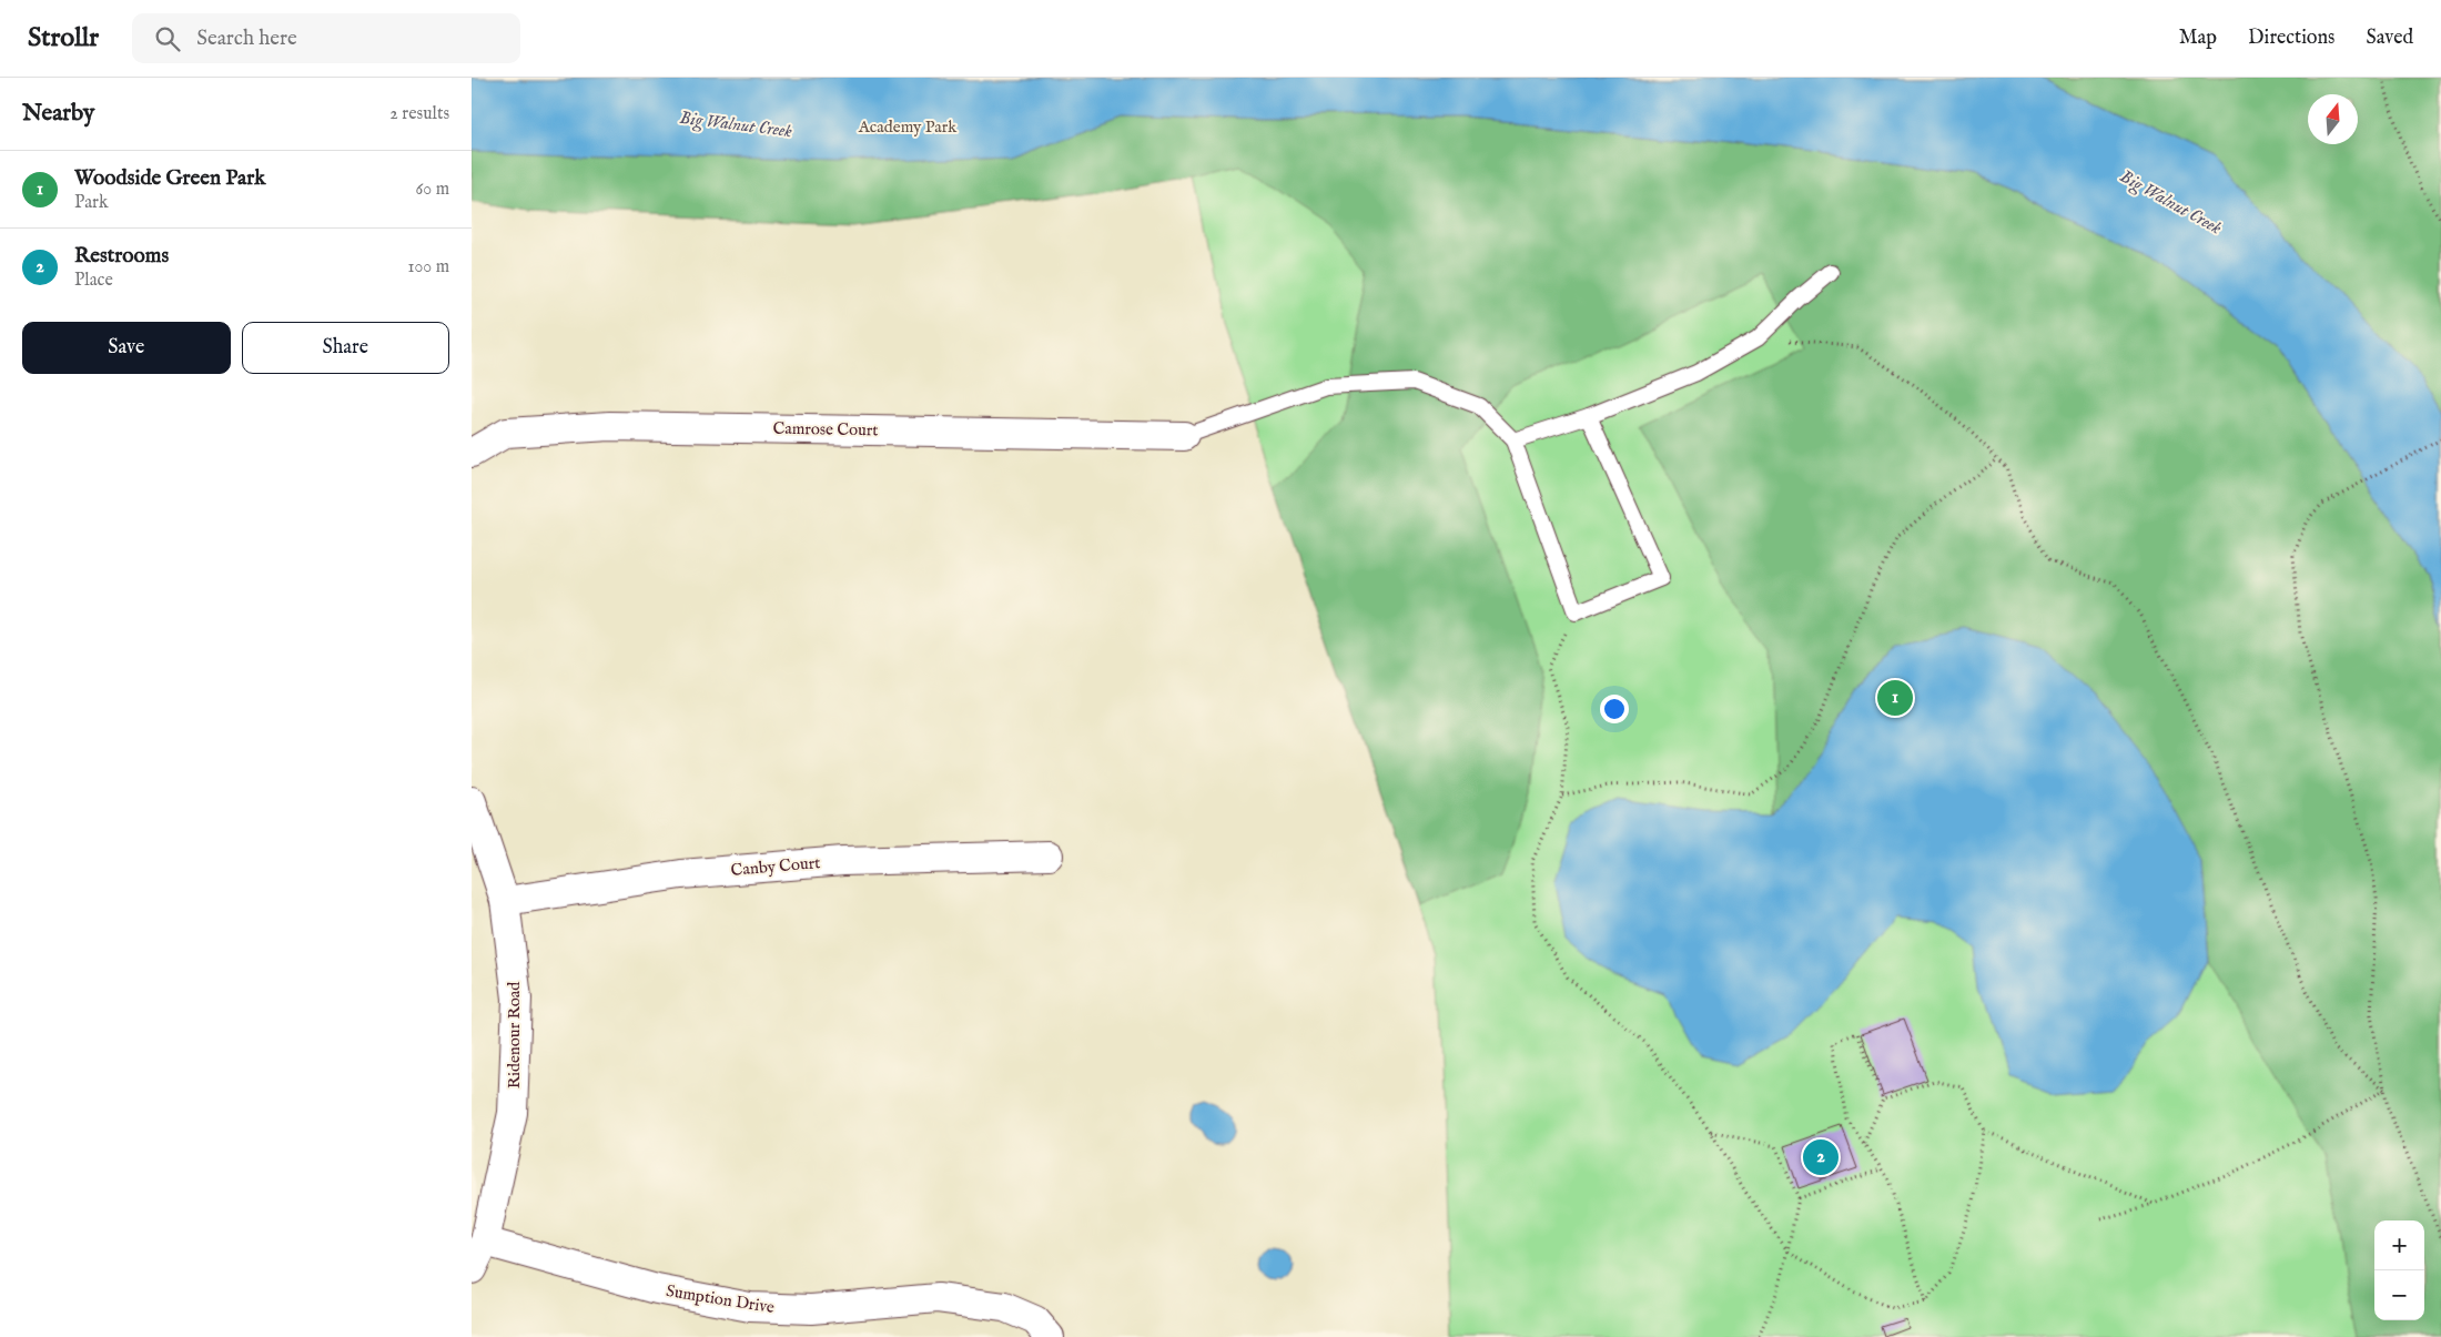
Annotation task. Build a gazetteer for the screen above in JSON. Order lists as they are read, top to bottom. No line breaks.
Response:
{"streets":{"street":["Camrose Court","Canby Court","Ridenour Road","Sumption Drive"]},"crossings":[["Canby Court","Ridenour Road"],["Ridenour Road","Sumption Drive"]],"water":["Big Walnut Creek"],"parks":["Academy Park"],"north":"top","page":{"header":"Strollr","search":"Search here","nav":["Map","Directions","Saved"],"heading":["Nearby","2 results"],"list":[{"mark":"1","name":"Woodside Green Park","note":"Park","value":"60 m"},{"mark":"2","name":"Restrooms","note":"Place","value":"100 m"}],"buttons":["Save","Share"],"pins":["1","2"],"map_buttons":["+","−"]}}
